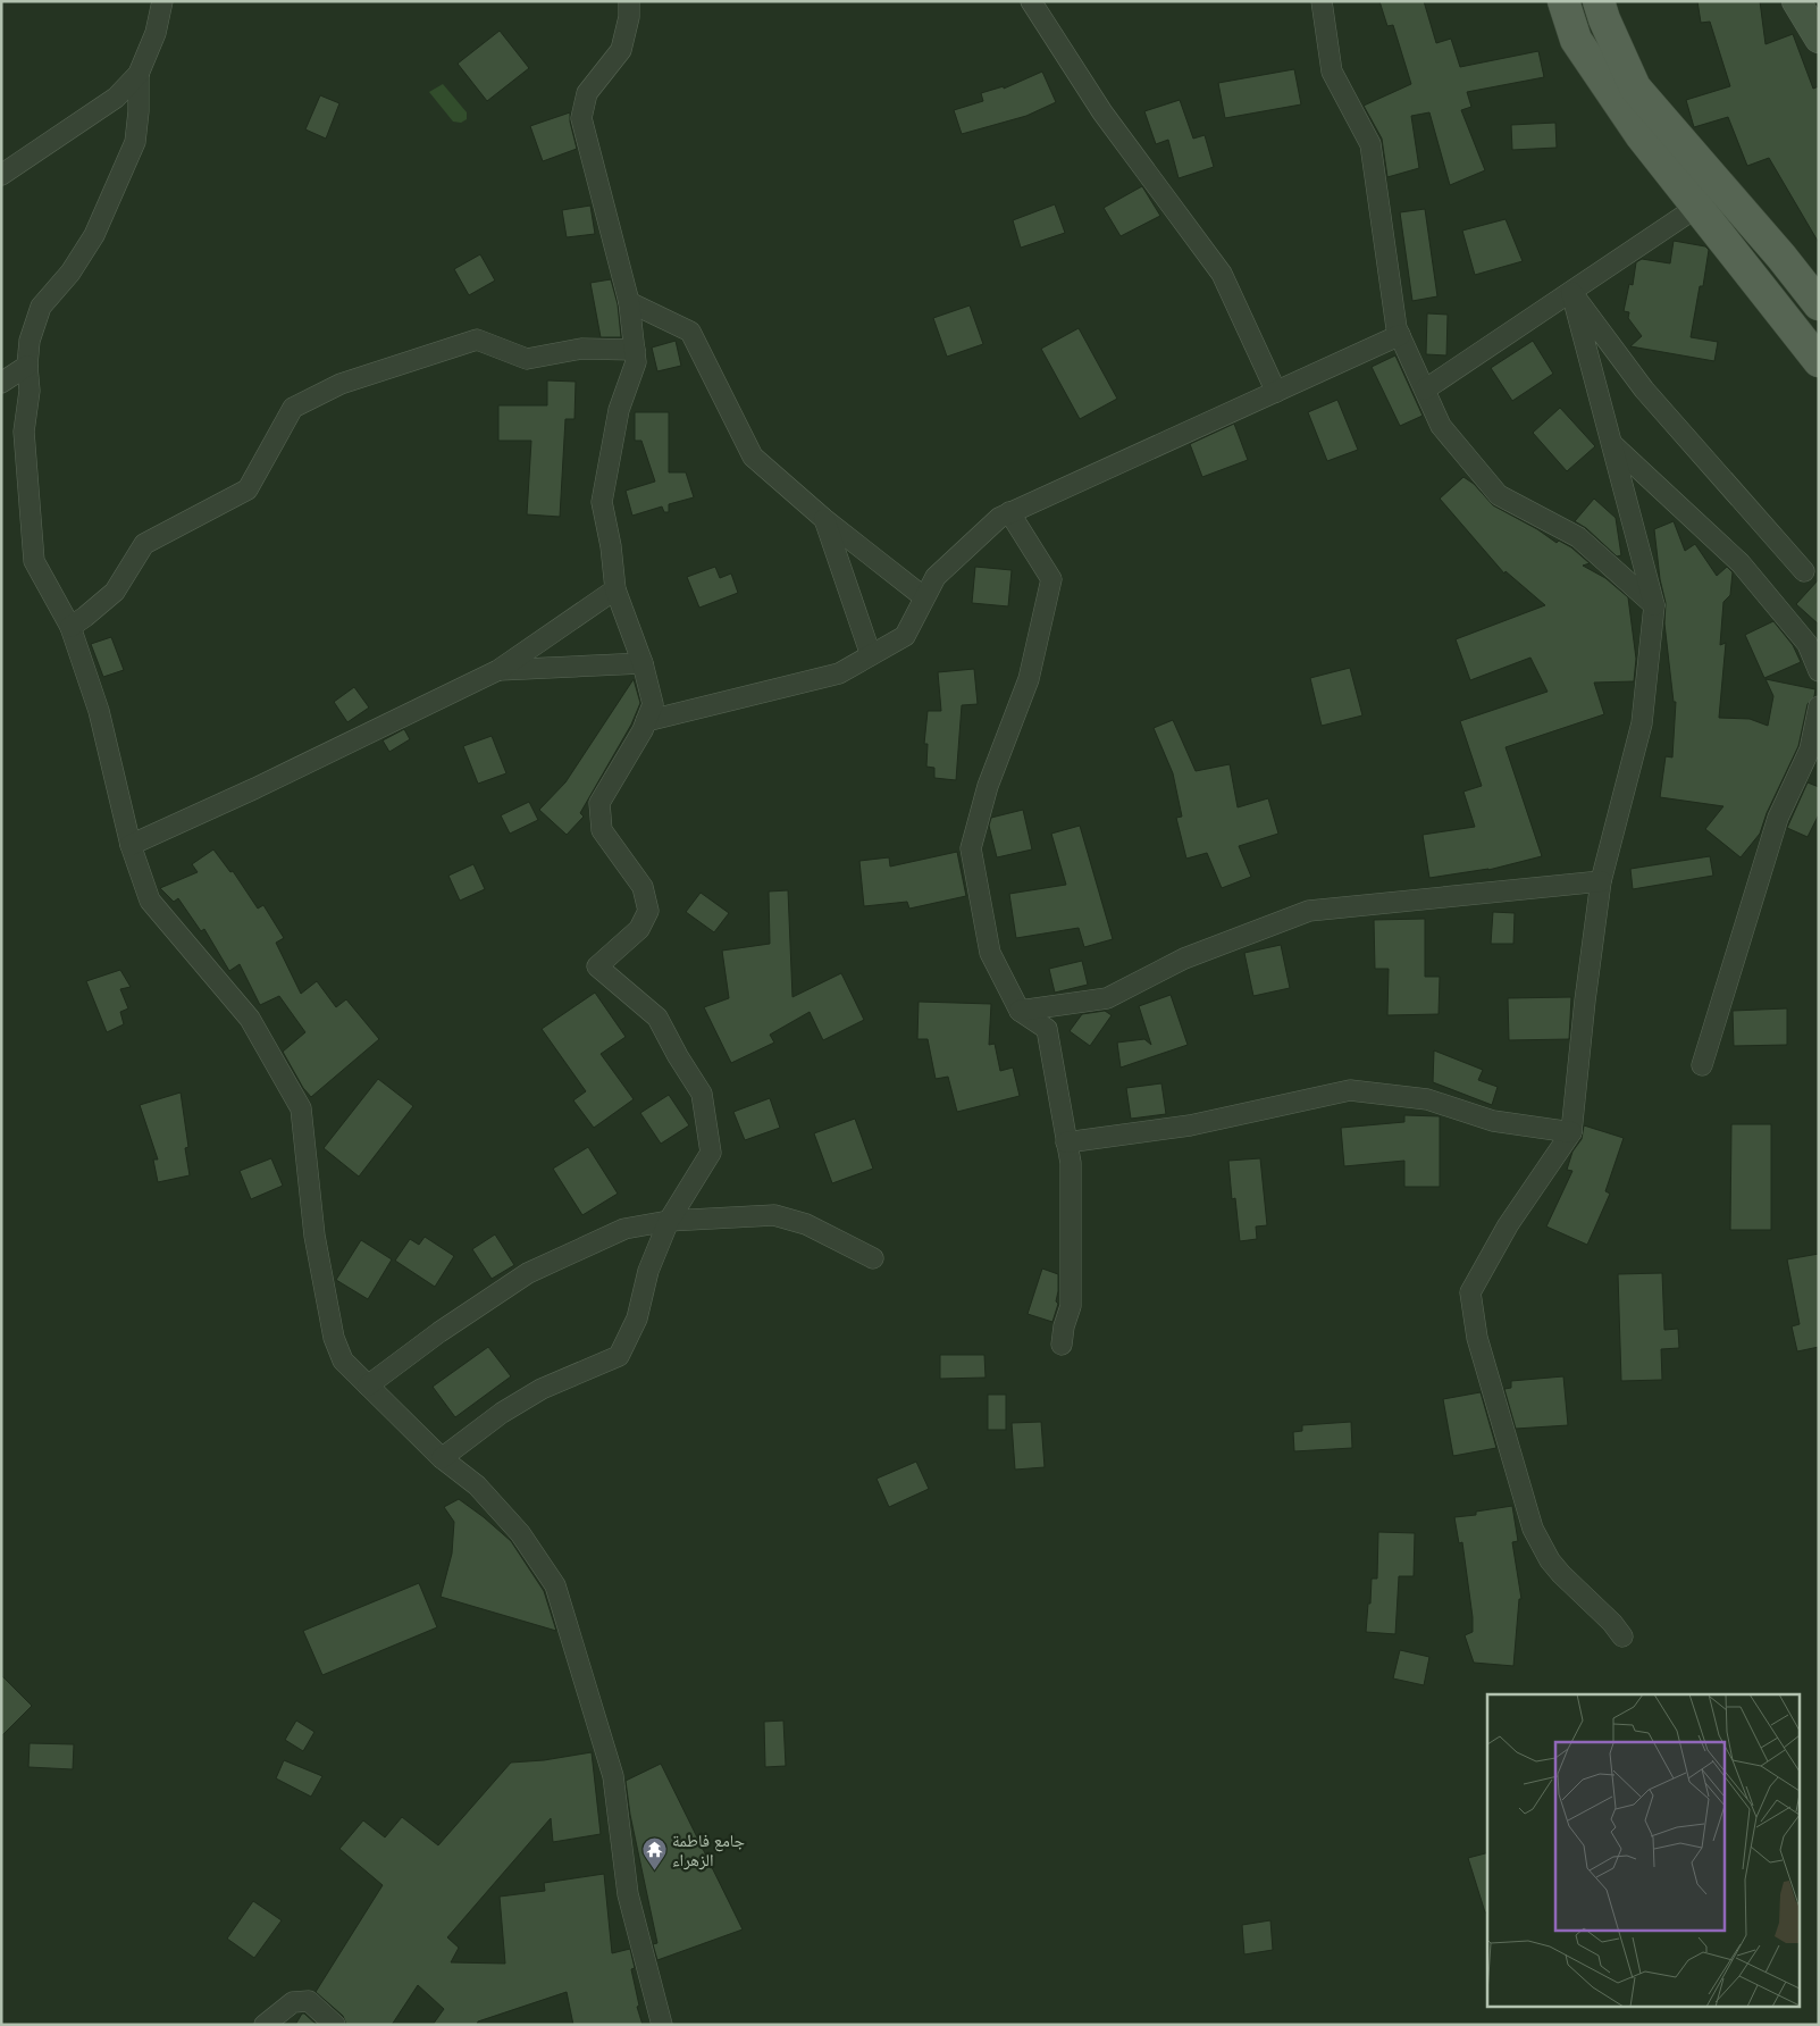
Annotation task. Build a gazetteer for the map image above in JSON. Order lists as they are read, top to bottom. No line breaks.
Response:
{"places":{"temple":["جامع فاطمة الزهراء"]}}
